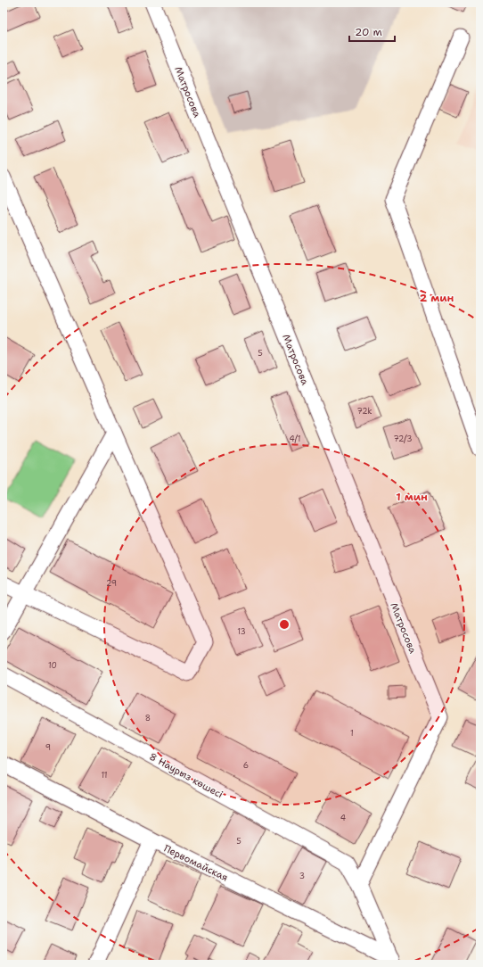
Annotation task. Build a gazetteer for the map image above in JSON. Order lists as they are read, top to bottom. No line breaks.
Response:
{"streets":{"street":["Матросова","8 Наурыз көшесі","Первомайская"]},"crossings":[["Матросова","8 Наурыз көшесі"],["8 Наурыз көшесі","Первомайская"]],"house_numbers":["5","72k","4/1","72/3","29","13","10","8","1","9","6","11","4","5","3"],"scale_bar":"20 m","rings":["2 мин","1 мин"]}
